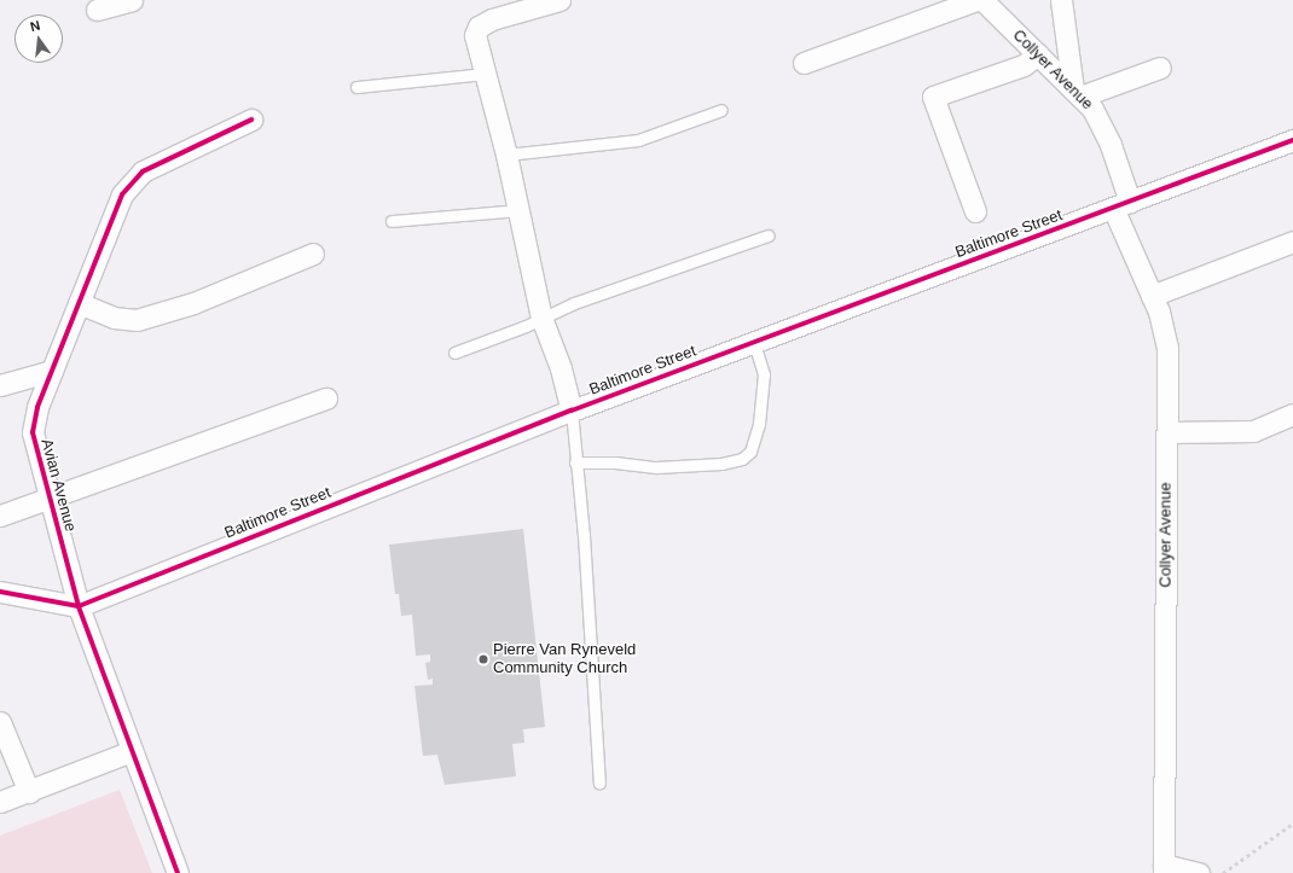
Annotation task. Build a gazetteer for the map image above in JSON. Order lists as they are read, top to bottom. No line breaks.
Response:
{"streets":{"street":["Collyer Avenue","Baltimore Street","Avian Avenue"]},"crossings":[["Collyer Avenue","Baltimore Street"],["Baltimore Street","Avian Avenue"]],"places":["Pierre Van Ryneveld Community Church"],"north":"top"}
